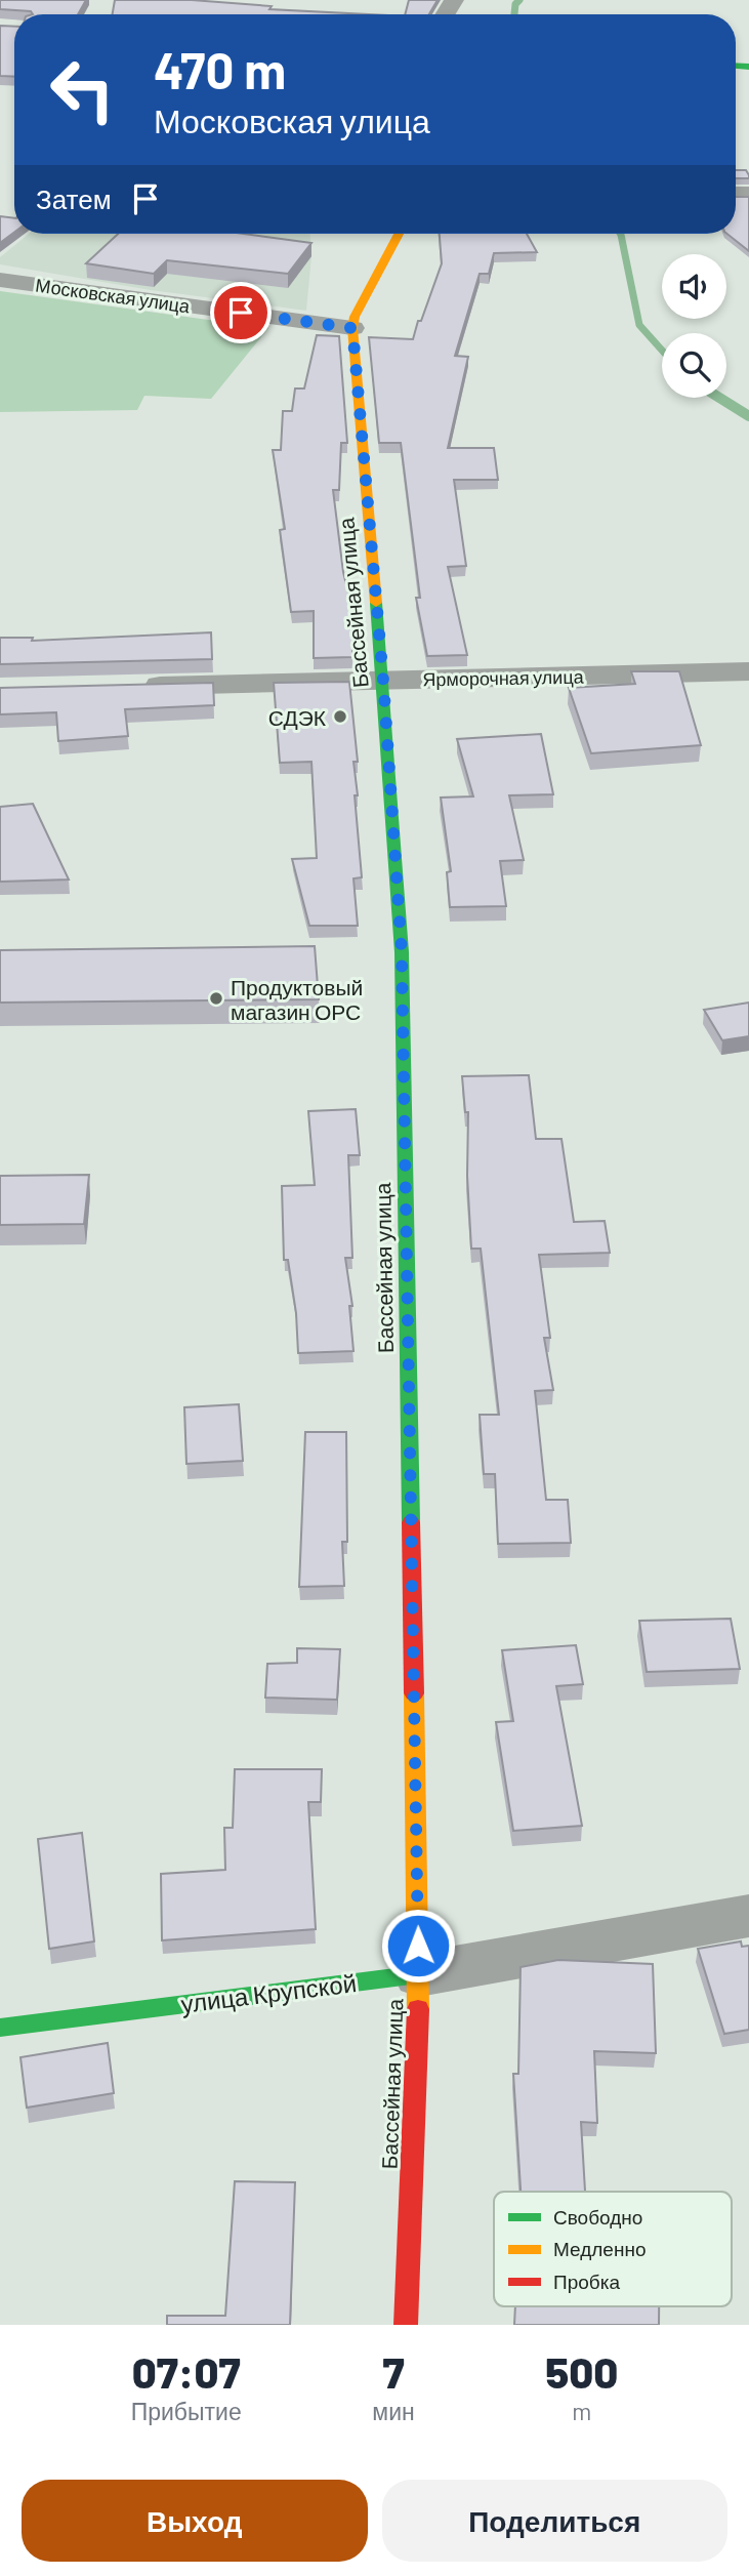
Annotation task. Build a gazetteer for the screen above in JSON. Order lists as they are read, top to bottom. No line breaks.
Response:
{"streets":{"street":["Московская улица","Бассейная улица","Ярморочная улица","улица Крупской"]},"crossings":[["Московская улица","Бассейная улица"],["Бассейная улица","Ярморочная улица"],["Бассейная улица","улица Крупской"]],"places":["СДЭК","Продуктовый магазин ОРС"],"legend":["Свободно","Медленно","Пробка"],"page":{"turn":["470 m","Московская улица"],"then":"Затем","eta":["07:07","Прибытие","7","мин","500","m"],"buttons":["Выход","Поделиться"]}}
